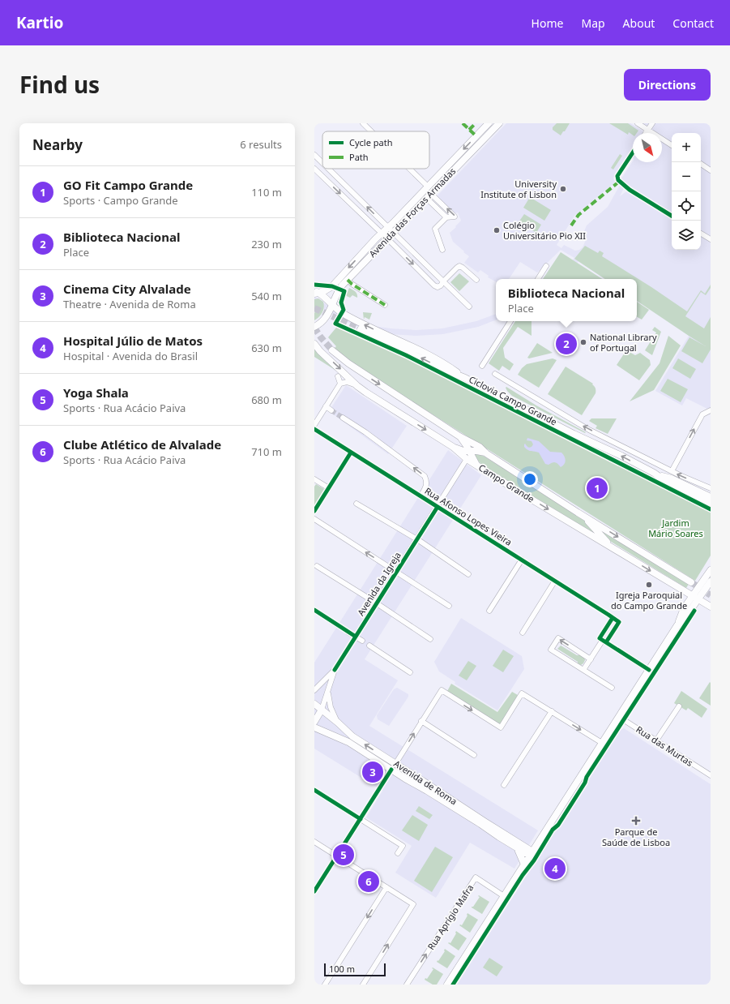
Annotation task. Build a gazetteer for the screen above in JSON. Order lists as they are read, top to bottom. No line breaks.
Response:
{"streets":{"main road":["Avenida das Forças Armadas","Campo Grande","Avenida de Roma"],"street":["Rua Afonso Lopes Vieira","Avenida da Igreja","Rua das Murtas","Rua Aprígio Mafra"],"cycle path":["Ciclovia Campo Grande"]},"crossings":[["Campo Grande","Avenida da Igreja"],["Rua Afonso Lopes Vieira","Avenida da Igreja"],["Avenida da Igreja","Avenida de Roma"]],"one_way":["Rua Aprígio Mafra"],"parks":["Jardim Mário Soares"],"places":{"other":["University Institute of Lisbon","Colégio Universitário Pio XII","National Library of Portugal","Igreja Paroquial do Campo Grande"],"health":["Parque de Saúde de Lisboa"]},"legend":["Cycle path","Path"],"scale_bar":"100 m","north":"bottom right","page":{"header":"Kartio","nav":["Home","Map","About","Contact"],"title":"Find us","buttons":"Directions","heading":["Nearby","6 results"],"map_buttons":["+","−"],"list":[{"mark":"1","name":"GO Fit Campo Grande","note":"Sports · Campo Grande","value":"110 m"},{"mark":"2","name":"Biblioteca Nacional","note":"Place","value":"230 m"},{"mark":"3","name":"Cinema City Alvalade","note":"Theatre · Avenida de Roma","value":"540 m"},{"mark":"4","name":"Hospital Júlio de Matos","note":"Hospital · Avenida do Brasil","value":"630 m"},{"mark":"5","name":"Yoga Shala","note":"Sports · Rua Acácio Paiva","value":"680 m"},{"mark":"6","name":"Clube Atlético de Alvalade","note":"Sports · Rua Acácio Paiva","value":"710 m"}],"popup":["Biblioteca Nacional","Place"],"pins":["2","1","3","5","4","6"],"scale":"100 m"}}
